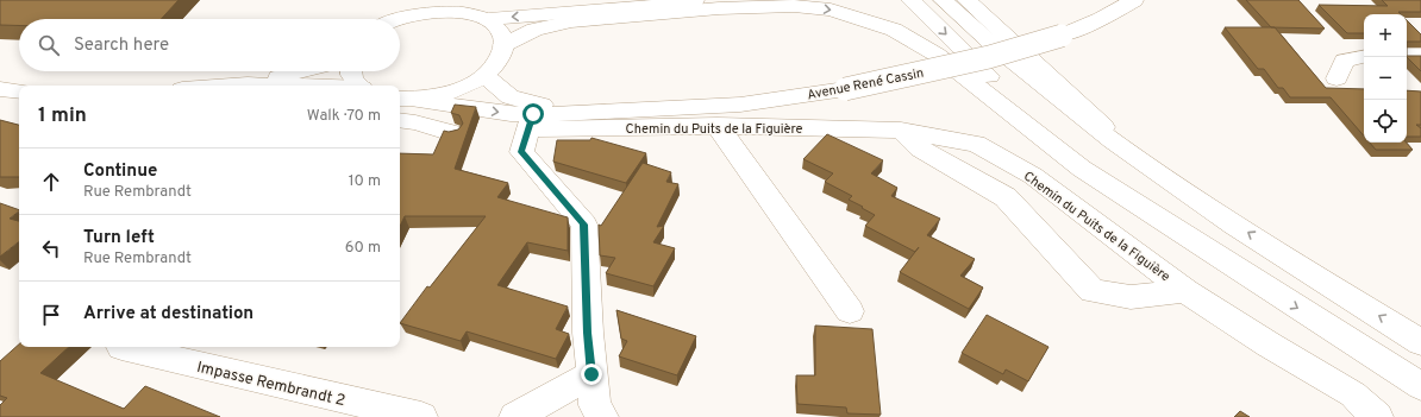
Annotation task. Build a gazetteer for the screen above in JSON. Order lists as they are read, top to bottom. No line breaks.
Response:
{"streets":{"main road":["Avenue René Cassin","Chemin du Puits de la Figuière","Impasse Rembrandt 2"]},"crossings":[["Avenue René Cassin","Chemin du Puits de la Figuière"]],"page":{"map_buttons":["+","−"],"search":"Search here","heading":["1 min","Walk · 70 m"],"list":[["Continue","Rue Rembrandt","10 m"],["Turn left","Rue Rembrandt","60 m"],"Arrive at destination"]}}
